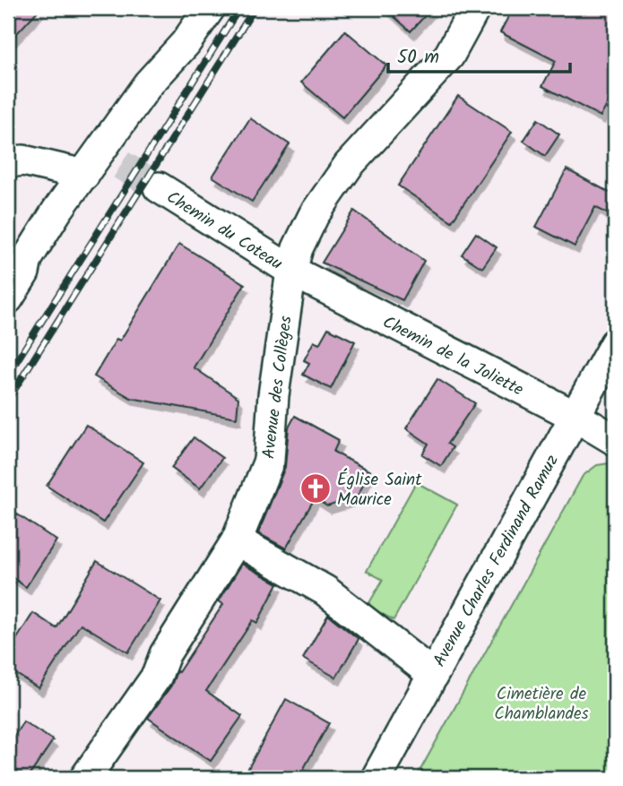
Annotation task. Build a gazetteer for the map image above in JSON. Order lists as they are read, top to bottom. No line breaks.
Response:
{"streets":{"street":["Chemin du Coteau","Chemin de la Joliette","Avenue des Collèges","Avenue Charles Ferdinand Ramuz"]},"crossings":[["Chemin du Coteau","Chemin de la Joliette"],["Chemin du Coteau","Avenue des Collèges"],["Chemin de la Joliette","Avenue des Collèges"],["Chemin de la Joliette","Avenue Charles Ferdinand Ramuz"]],"parks":["Cimetière de Chamblandes"],"places":{"church":["Église Saint Maurice"]},"scale_bar":"50 m"}
